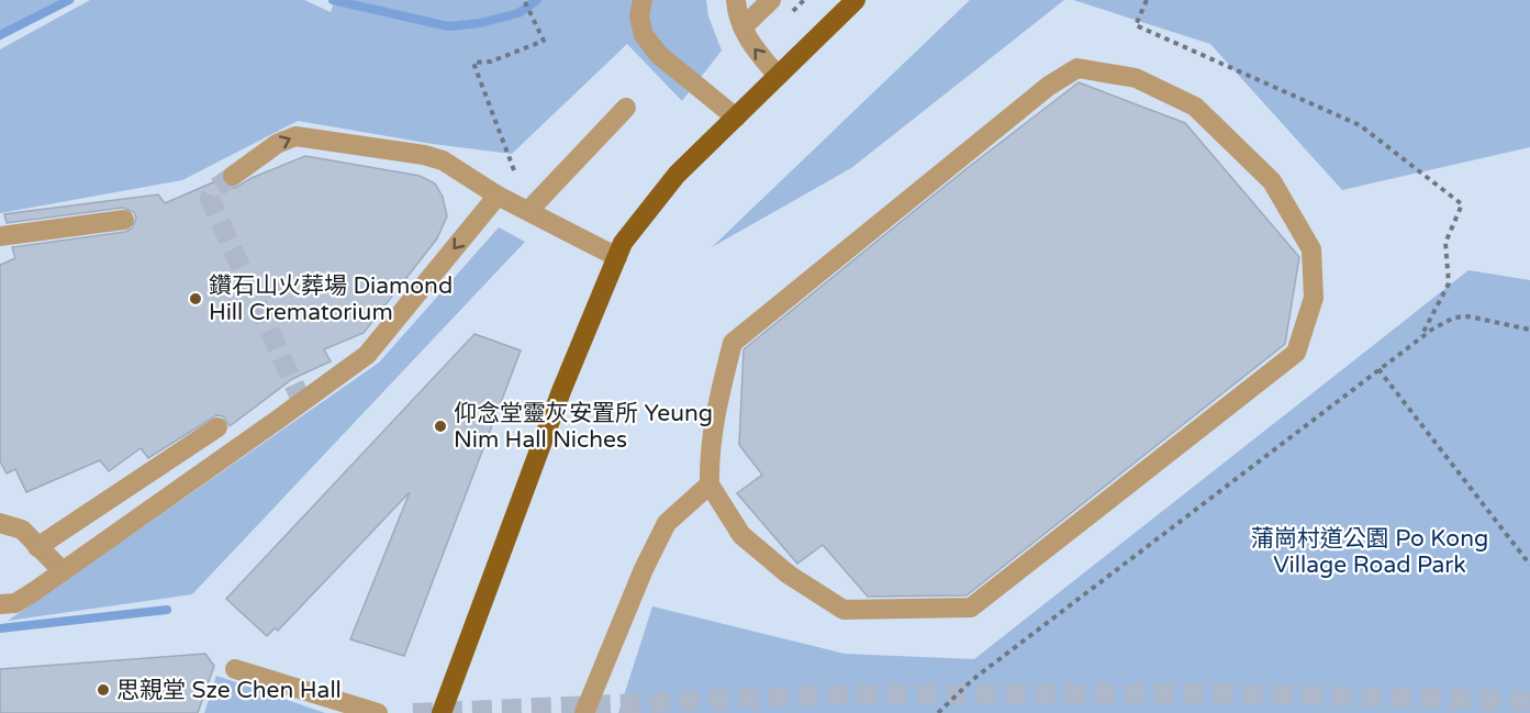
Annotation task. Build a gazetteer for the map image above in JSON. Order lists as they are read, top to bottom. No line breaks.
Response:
{"parks":["蒲崗村道公園 Po Kong Village Road Park"],"places":["鑽石山火葬場 Diamond Hill Crematorium","仰念堂靈灰安置所 Yeung Nim Hall Niches","思親堂 Sze Chen Hall"]}
